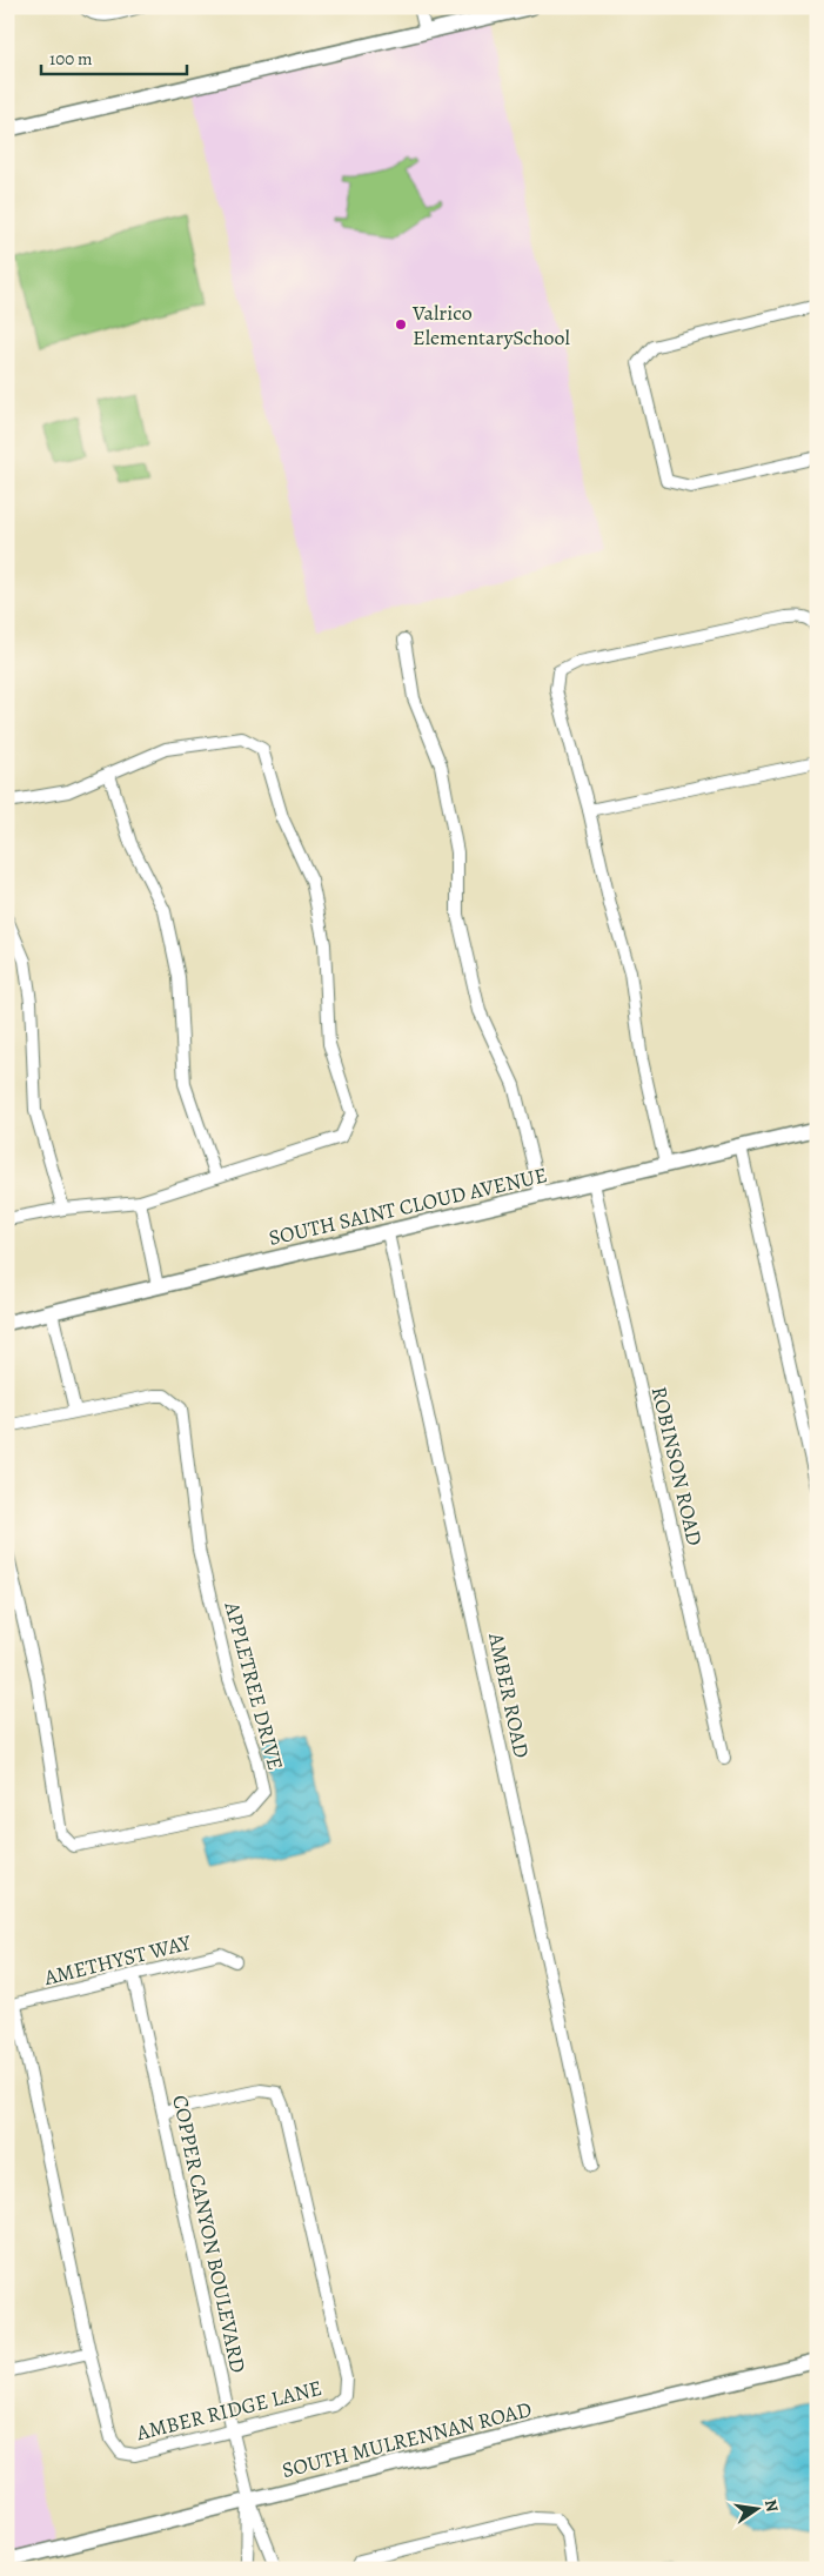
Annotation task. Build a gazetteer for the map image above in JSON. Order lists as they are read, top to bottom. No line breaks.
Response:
{"streets":{"street":["SOUTH SAINT CLOUD AVENUE","ROBINSON ROAD","APPLETREE DRIVE","AMBER ROAD","AMETHYST WAY","COPPER CANYON BOULEVARD","AMBER RIDGE LANE","SOUTH MULRENNAN ROAD"]},"crossings":[["SOUTH SAINT CLOUD AVENUE","ROBINSON ROAD"],["SOUTH SAINT CLOUD AVENUE","AMBER ROAD"],["AMETHYST WAY","COPPER CANYON BOULEVARD"],["AMETHYST WAY","AMBER RIDGE LANE"],["COPPER CANYON BOULEVARD","AMBER RIDGE LANE"],["COPPER CANYON BOULEVARD","SOUTH MULRENNAN ROAD"]],"places":["Valrico ElementarySchool"],"scale_bar":"100 m","north":"right"}
